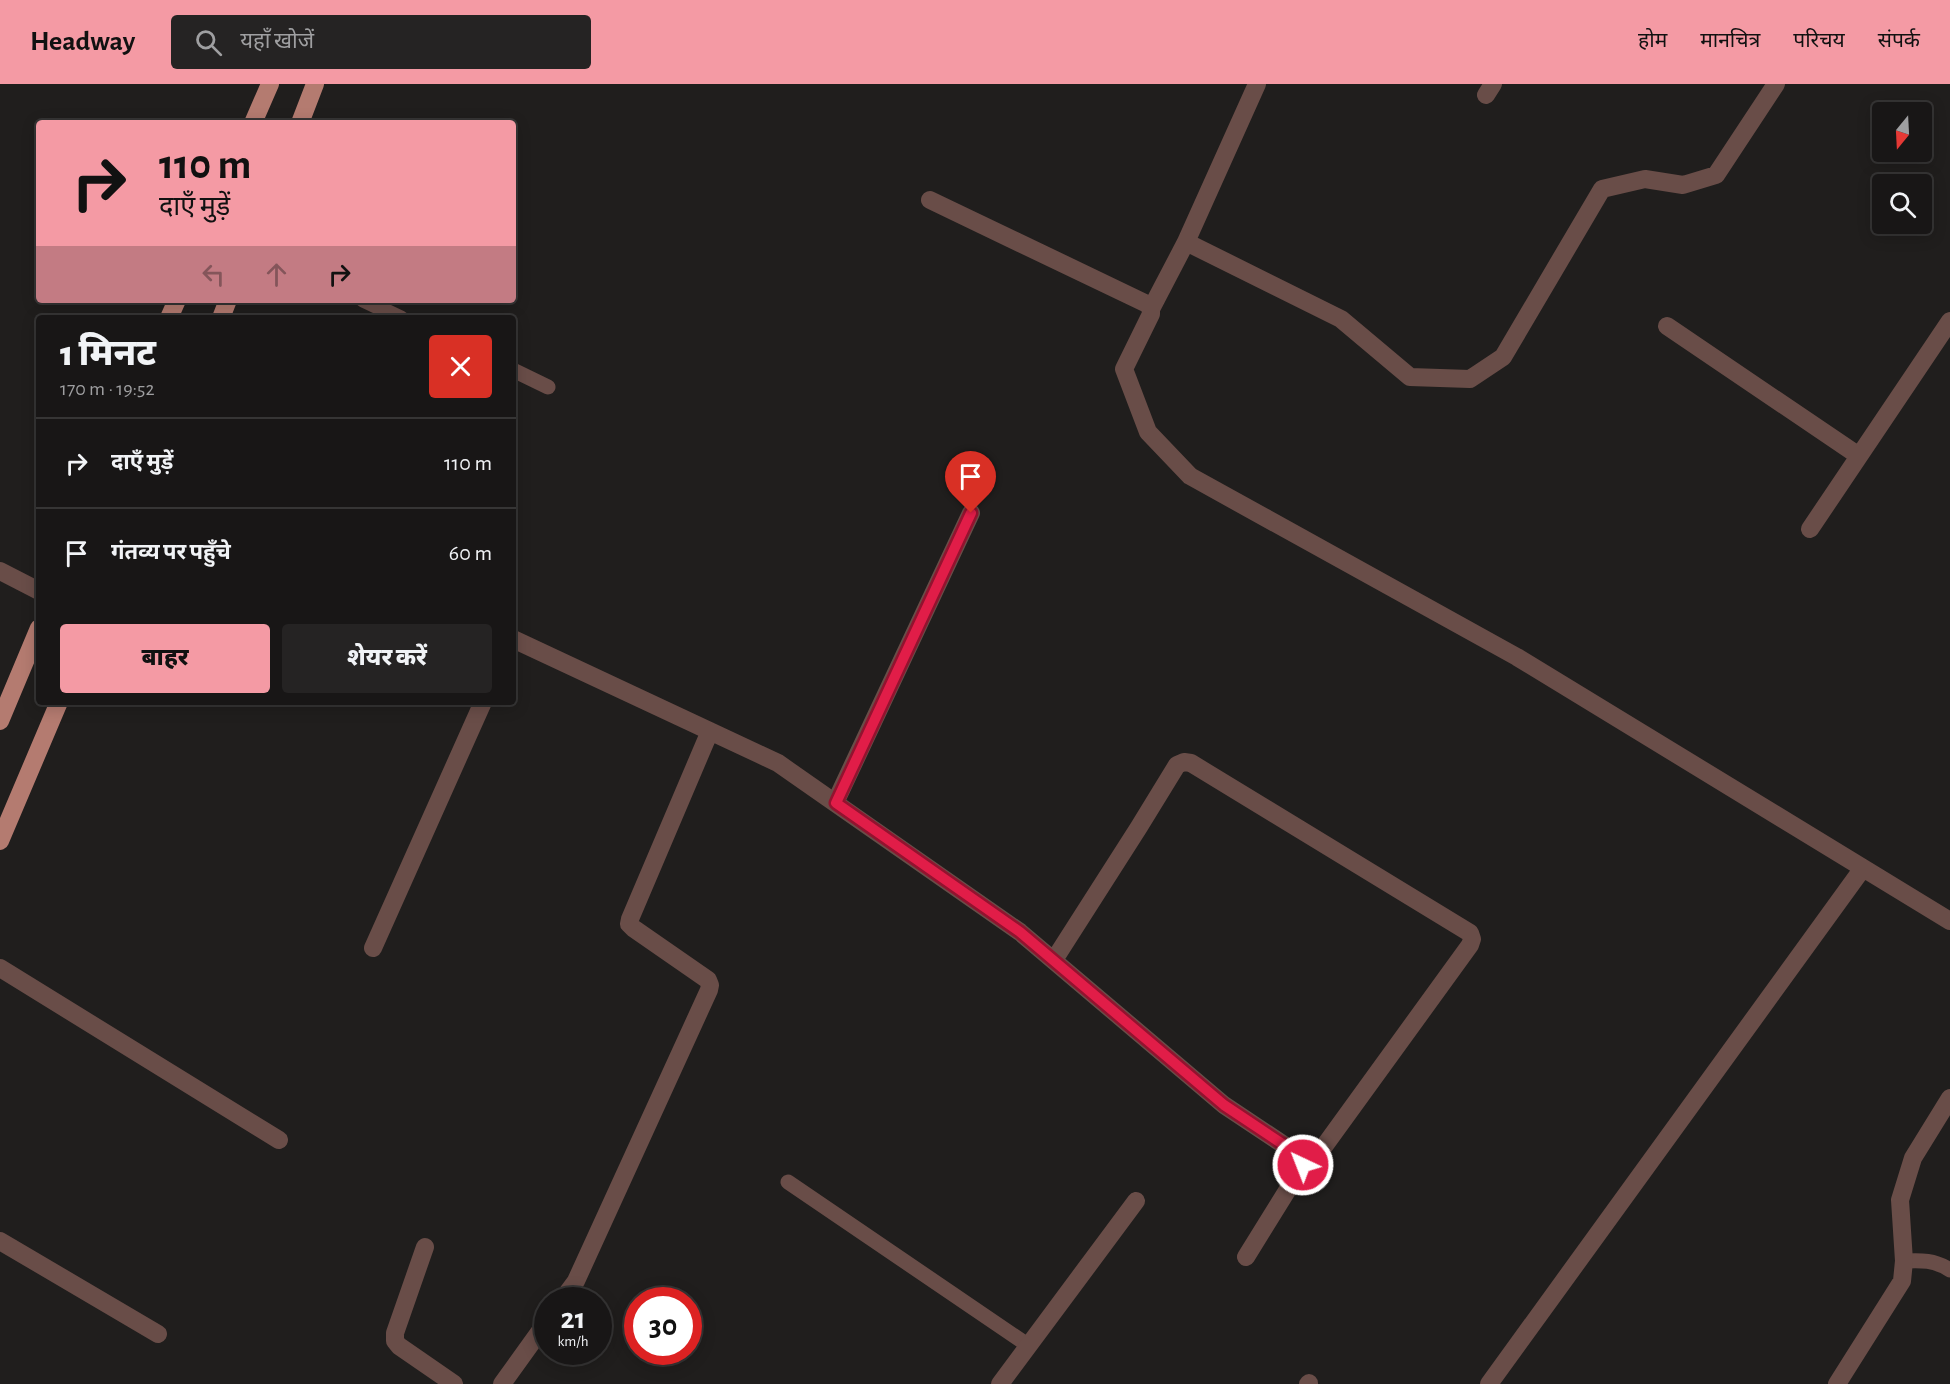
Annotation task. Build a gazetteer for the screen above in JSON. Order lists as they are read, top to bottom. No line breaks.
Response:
{"north":"bottom","page":{"header":"Headway","search":"यहाँ खोजें","nav":["होम","मानचित्र","परिचय","संपर्क"],"turn":["110 m","दाएँ मुड़ें"],"heading":["1 मिनट","170 m · 19:52"],"list":[{"name":"दाएँ मुड़ें","value":"110 m"},{"name":"गंतव्य पर पहुँचे","value":"60 m"}],"buttons":["बाहर","शेयर करें"],"speed":"21 km/h","limit":"30"}}
